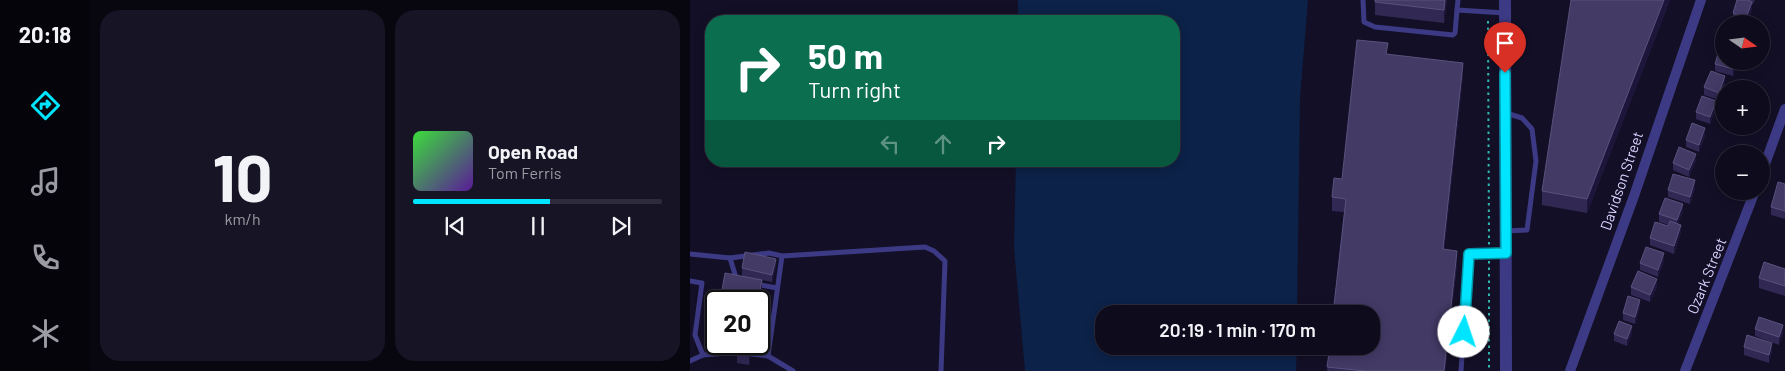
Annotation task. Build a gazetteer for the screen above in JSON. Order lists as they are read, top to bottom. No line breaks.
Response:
{"streets":{"street":["Davidson Street","Ozark Street"]},"north":"right","page":{"tabs":"20:18","tile":["10","km/h"],"map_buttons":["+","−"],"turn":["50 m","Turn right"],"song":["Open Road","Tom Ferris"],"limit":"20","trip":"20:19 · 1 min · 170 m"}}
